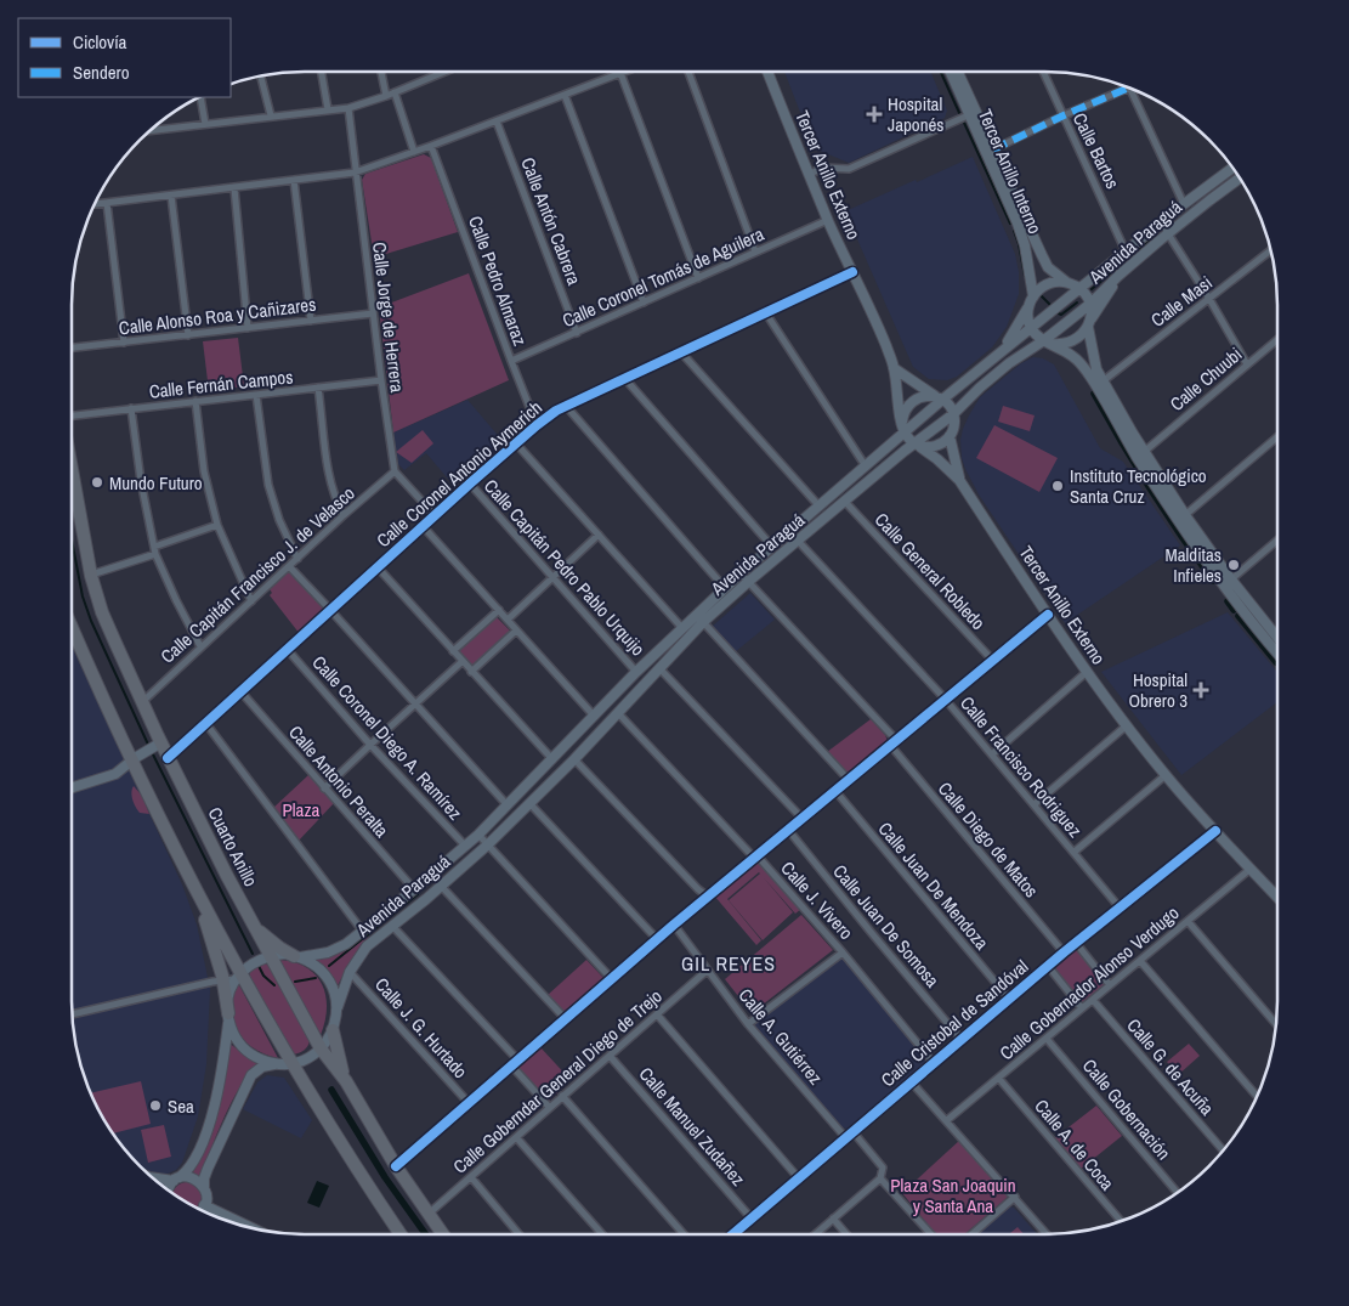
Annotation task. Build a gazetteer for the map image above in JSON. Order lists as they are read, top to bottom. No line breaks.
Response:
{"streets":{"highway":["Cuarto Anillo"],"main road":["Tercer Anillo Interno","Tercer Anillo Externo","Avenida Paraguá"],"street":["Calle Bartos","Calle Antón Cabrera","Calle Coronel Tomás de Aguilera","Calle Pedro Almaraz","Calle Masi","Calle Alonso Roa y Cañizares","Calle Jorge de Herrera","Calle Chuubi","Calle Fernán Campos","Calle Coronel Antonio Aymerich","Calle Capitán Pedro Pablo Urquijo","Calle General Robledo","Calle Capitán Francisco J. de Velasco","Calle Coronel Diego A. Ramírez","Calle Francisco Rodriguez","Calle Antonio Peralta","Calle Diego de Matos","Calle Juan De Mendoza","Calle J. Vivero","Calle Juan De Somosa","Calle Gobernador Alonso Verdugo","Calle Cristobal de Sandóval","Calle J. G. Hurtado","Calle A. Gutiérrez","Calle G. de Acuña","Calle Goberndar General Diego de Trejo","Calle Gobernación","Calle Manuel Zudañez","Calle A. de Coca"]},"crossings":[["Calle Bartos","Avenida Paraguá"],["Tercer Anillo Interno","Avenida Paraguá"],["Tercer Anillo Externo","Avenida Paraguá"],["Tercer Anillo Externo","Calle Coronel Tomás de Aguilera"],["Tercer Anillo Externo","Calle Coronel Antonio Aymerich"],["Tercer Anillo Externo","Calle Gobernador Alonso Verdugo"],["Tercer Anillo Externo","Calle Cristobal de Sandóval"],["Calle Antón Cabrera","Calle Coronel Tomás de Aguilera"],["Avenida Paraguá","Calle Capitán Pedro Pablo Urquijo"],["Avenida Paraguá","Calle General Robledo"],["Avenida Paraguá","Calle Coronel Diego A. Ramírez"],["Avenida Paraguá","Calle Francisco Rodriguez"],["Avenida Paraguá","Calle Antonio Peralta"],["Avenida Paraguá","Cuarto Anillo"],["Avenida Paraguá","Calle J. Vivero"],["Avenida Paraguá","Calle J. G. Hurtado"],["Calle Coronel Tomás de Aguilera","Calle Pedro Almaraz"],["Calle Pedro Almaraz","Calle Coronel Antonio Aymerich"],["Calle Alonso Roa y Cañizares","Calle Jorge de Herrera"],["Calle Jorge de Herrera","Calle Fernán Campos"],["Calle Jorge de Herrera","Calle Capitán Francisco J. de Velasco"],["Calle Coronel Antonio Aymerich","Calle Capitán Pedro Pablo Urquijo"],["Calle Coronel Antonio Aymerich","Calle Coronel Diego A. Ramírez"],["Calle Coronel Antonio Aymerich","Calle Antonio Peralta"],["Calle Coronel Antonio Aymerich","Cuarto Anillo"],["Calle Capitán Francisco J. de Velasco","Cuarto Anillo"],["Calle Francisco Rodriguez","Calle Cristobal de Sandóval"],["Calle Diego de Matos","Calle Cristobal de Sandóval"],["Cuarto Anillo","Calle Goberndar General Diego de Trejo"],["Calle Juan De Mendoza","Calle Cristobal de Sandóval"],["Calle J. Vivero","Calle Cristobal de Sandóval"],["Calle Juan De Somosa","Calle Cristobal de Sandóval"],["Calle Gobernador Alonso Verdugo","Calle G. de Acuña"],["Calle Gobernador Alonso Verdugo","Calle Gobernación"],["Calle Gobernador Alonso Verdugo","Calle A. de Coca"],["Calle Cristobal de Sandóval","Calle A. Gutiérrez"],["Calle Cristobal de Sandóval","Calle Manuel Zudañez"],["Calle A. Gutiérrez","Calle Goberndar General Diego de Trejo"],["Calle Goberndar General Diego de Trejo","Calle Manuel Zudañez"]],"districts":["GIL REYES"],"parks":["Plaza","Plaza San Joaquin y Santa Ana"],"places":{"health":["Hospital Japonés","Hospital Obrero 3"],"other":["Mundo Futuro","Instituto Tecnológico Santa Cruz","Malditas Infieles","Sea"]},"legend":["Ciclovía","Sendero"]}
